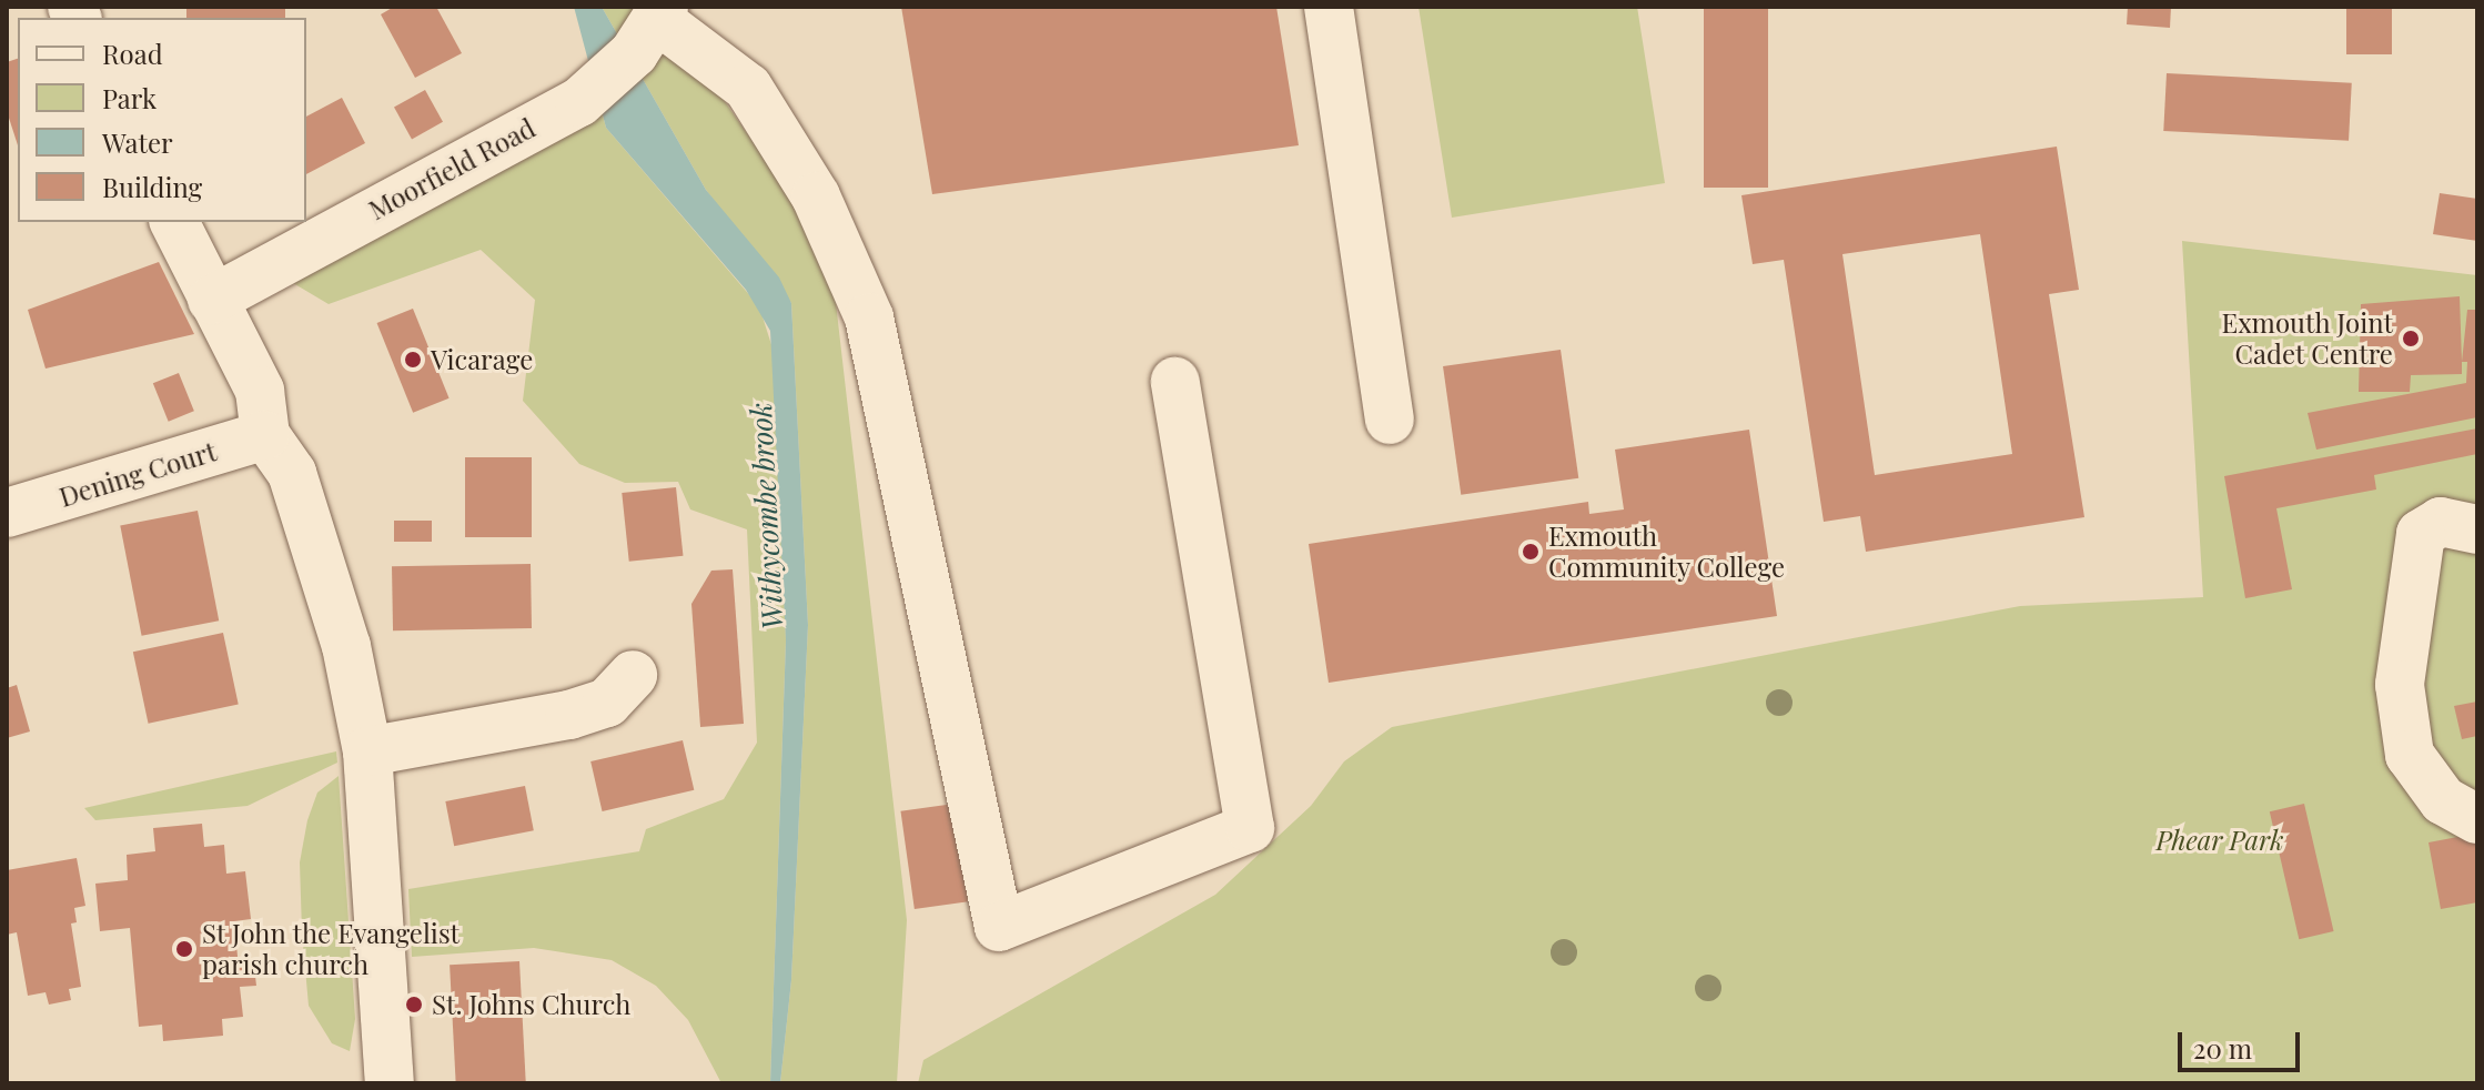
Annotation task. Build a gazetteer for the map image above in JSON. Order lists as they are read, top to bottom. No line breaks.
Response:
{"streets":{"street":["Moorfield Road","Dening Court"]},"water":["Withycombe brook"],"parks":["Phear Park"],"places":["Exmouth Joint Cadet Centre","Vicarage","Exmouth Community College","St John the Evangelist parish church","St. Johns Church"],"legend":["Road","Park","Water","Building"],"scale_bar":"20 m"}
